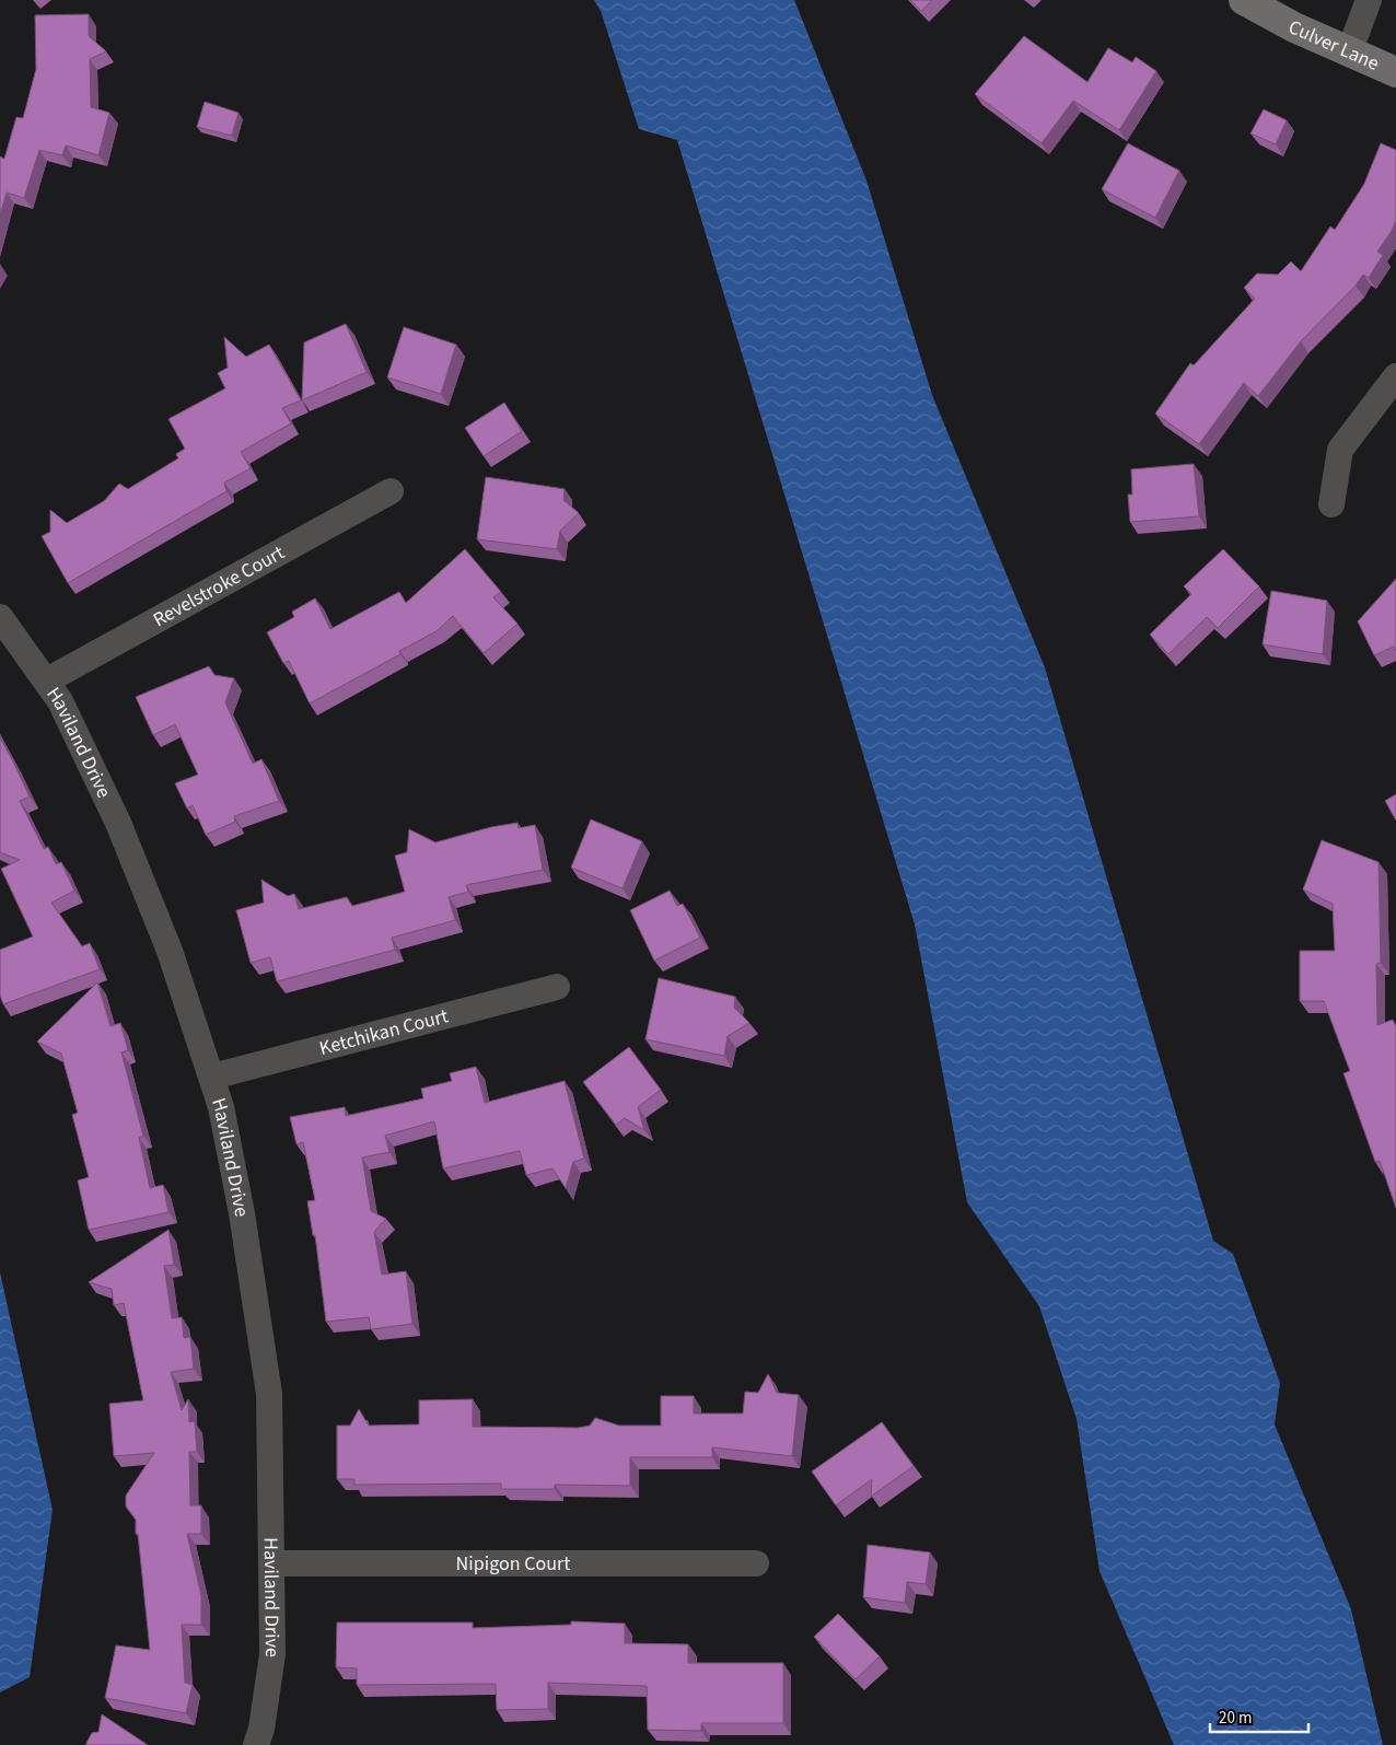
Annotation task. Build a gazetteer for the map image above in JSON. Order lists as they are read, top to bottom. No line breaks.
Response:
{"streets":{"street":["Culver Lane","Revelstroke Court","Haviland Drive","Ketchikan Court","Nipigon Court"]},"crossings":[["Revelstroke Court","Haviland Drive"],["Haviland Drive","Ketchikan Court"],["Haviland Drive","Nipigon Court"]],"scale_bar":"20 m"}
